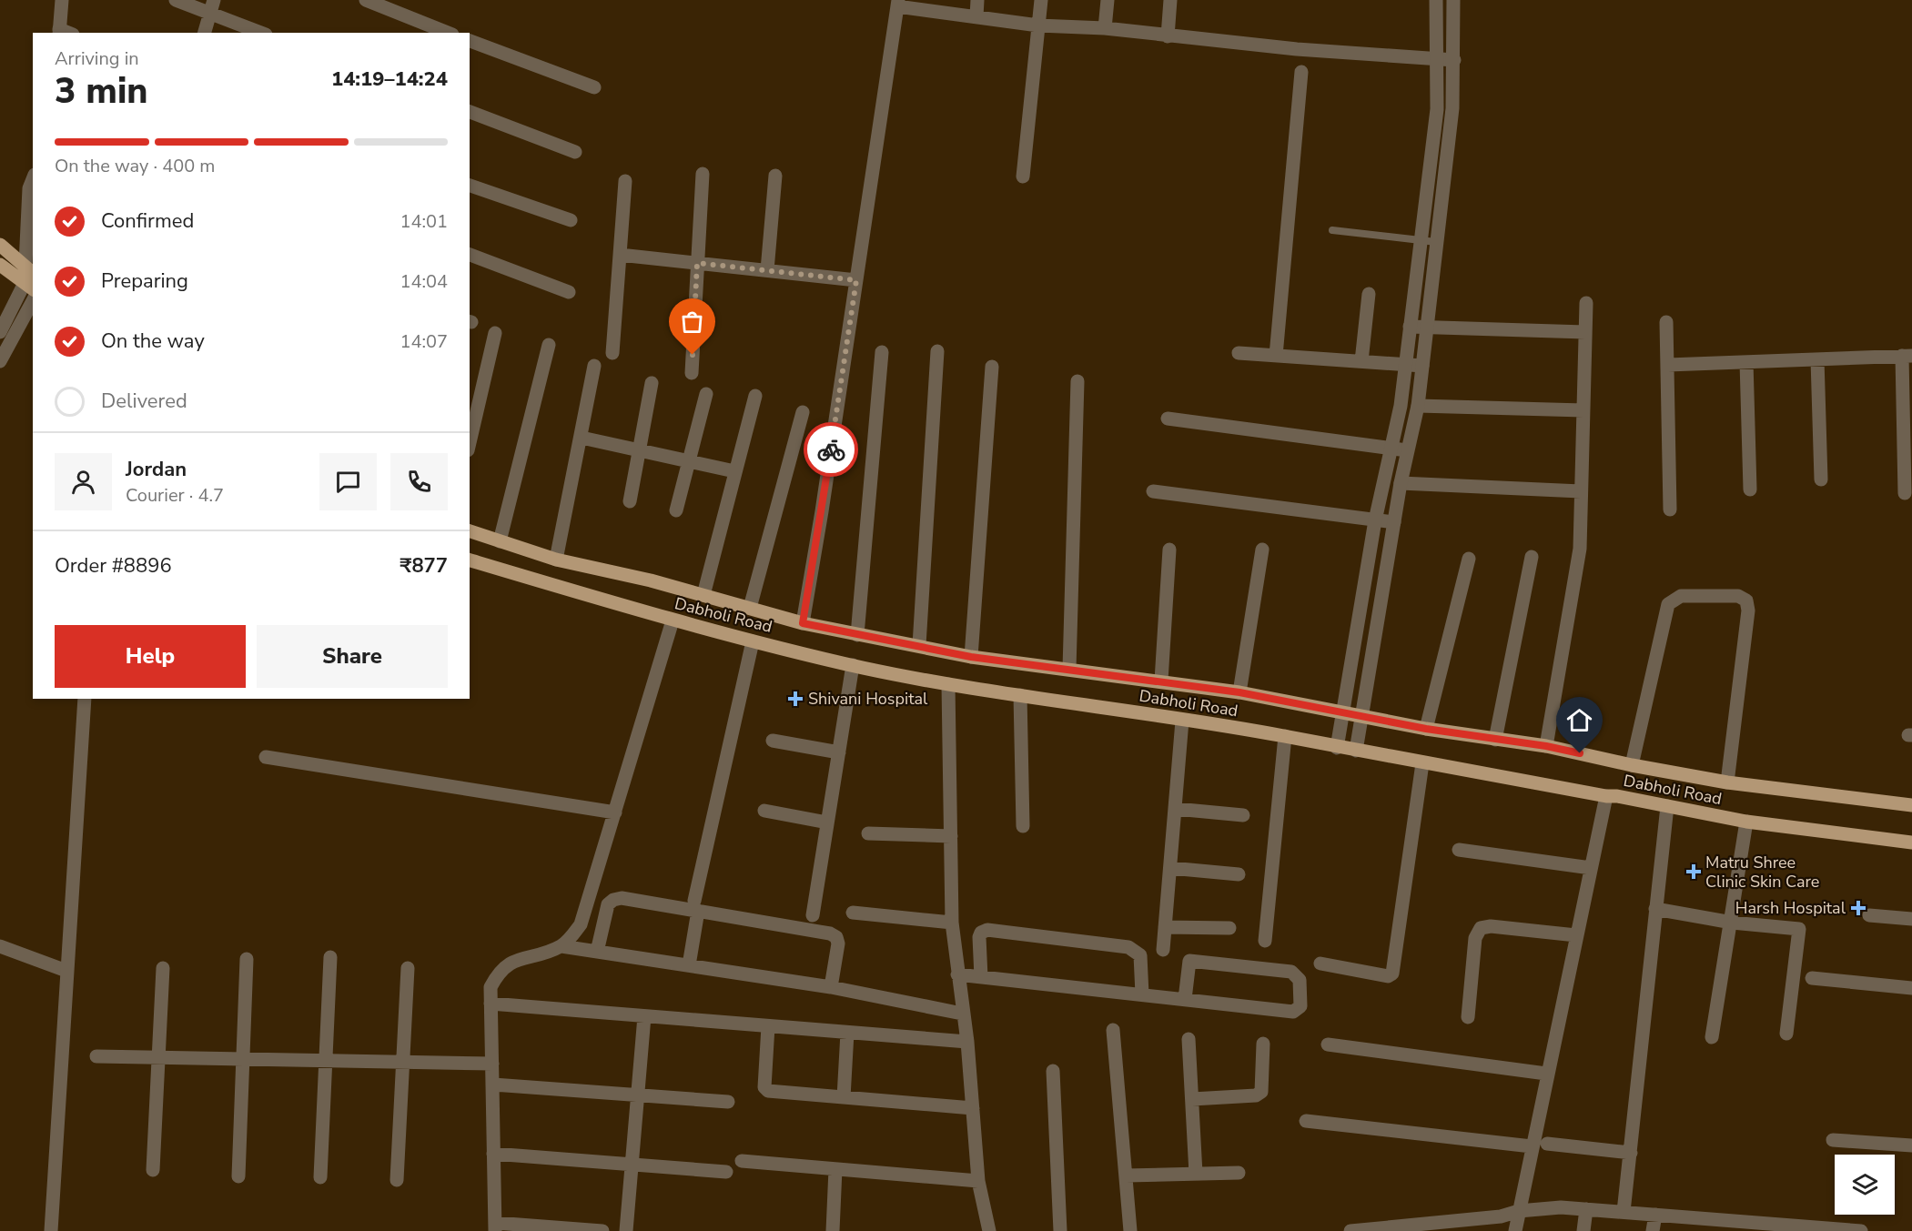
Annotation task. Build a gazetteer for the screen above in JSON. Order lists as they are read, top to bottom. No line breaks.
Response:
{"streets":{"main road":["Dabholi Road"]},"places":{"health":["Shivani Hospital","Matru Shree Clinic Skin Care","Harsh Hospital"]},"page":{"heading":["3 min","Arriving in","14:19–14:24"],"panel":["Jordan","Courier · 4.7","Order #8896","₹877"],"bar":"On the way · 400 m","list":[["Confirmed","14:01"],["Preparing","14:04"],["On the way","14:07"],"Delivered"],"buttons":["Help","Share"]}}
